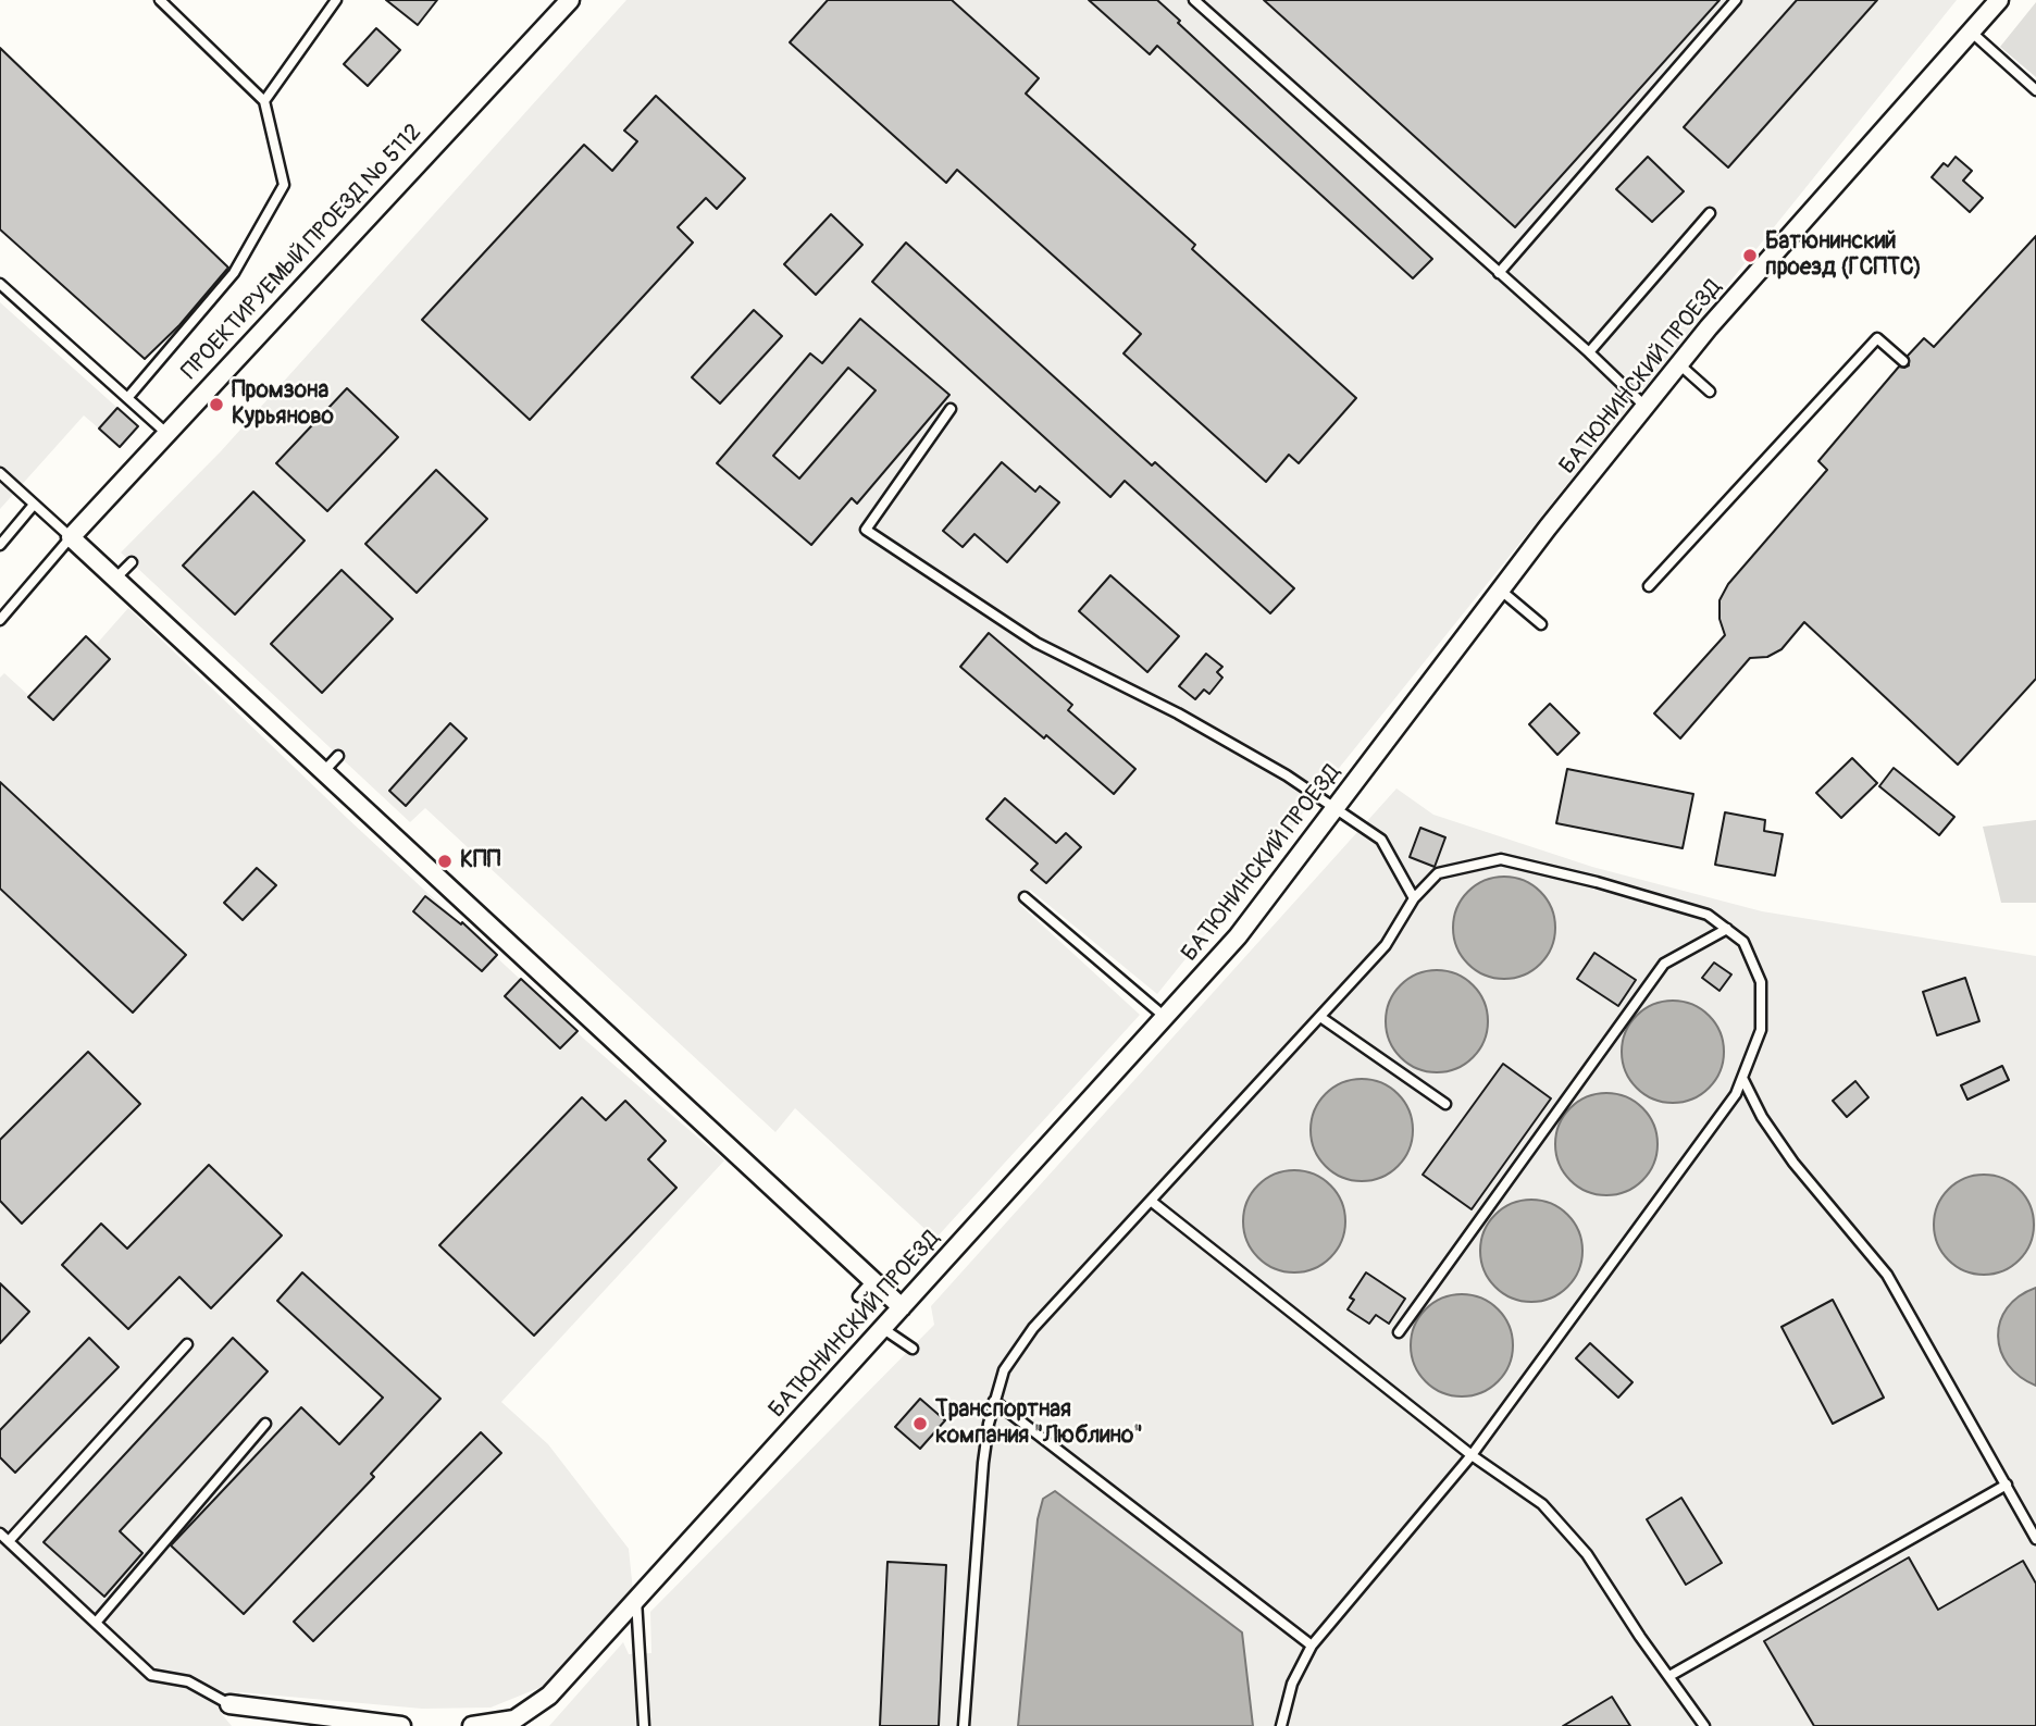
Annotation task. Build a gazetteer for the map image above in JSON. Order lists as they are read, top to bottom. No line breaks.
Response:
{"streets":{"street":["ПРОЕКТИРУЕМЫЙ ПРОЕЗД № 5112","БАТЮНИНСКИЙ ПРОЕЗД"]},"places":["Батюнинский проезд (ГСПТС)","Промзона Курьяново","КПП","Транспортная компания \"Люблино\""]}
